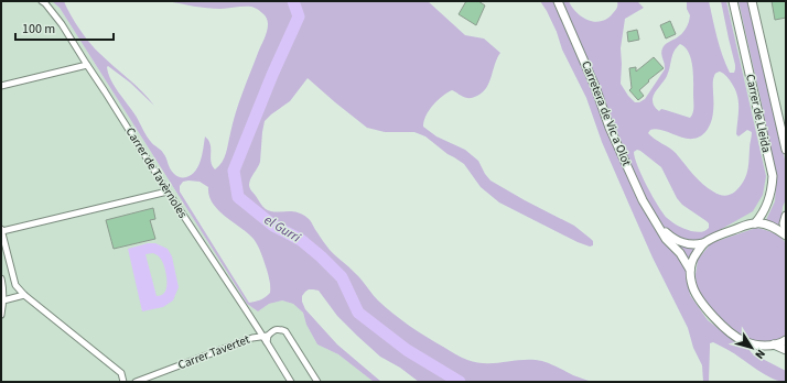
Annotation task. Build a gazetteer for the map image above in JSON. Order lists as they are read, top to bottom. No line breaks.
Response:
{"streets":{"street":["Carretera de Vic a Olot","Carrer de Lleida","Carrer de Tavèrnoles","Carrer Tavertet"]},"crossings":[["Carrer de Tavèrnoles","Carrer Tavertet"]],"water":["el Gurri"],"scale_bar":"100 m","north":"bottom right"}
